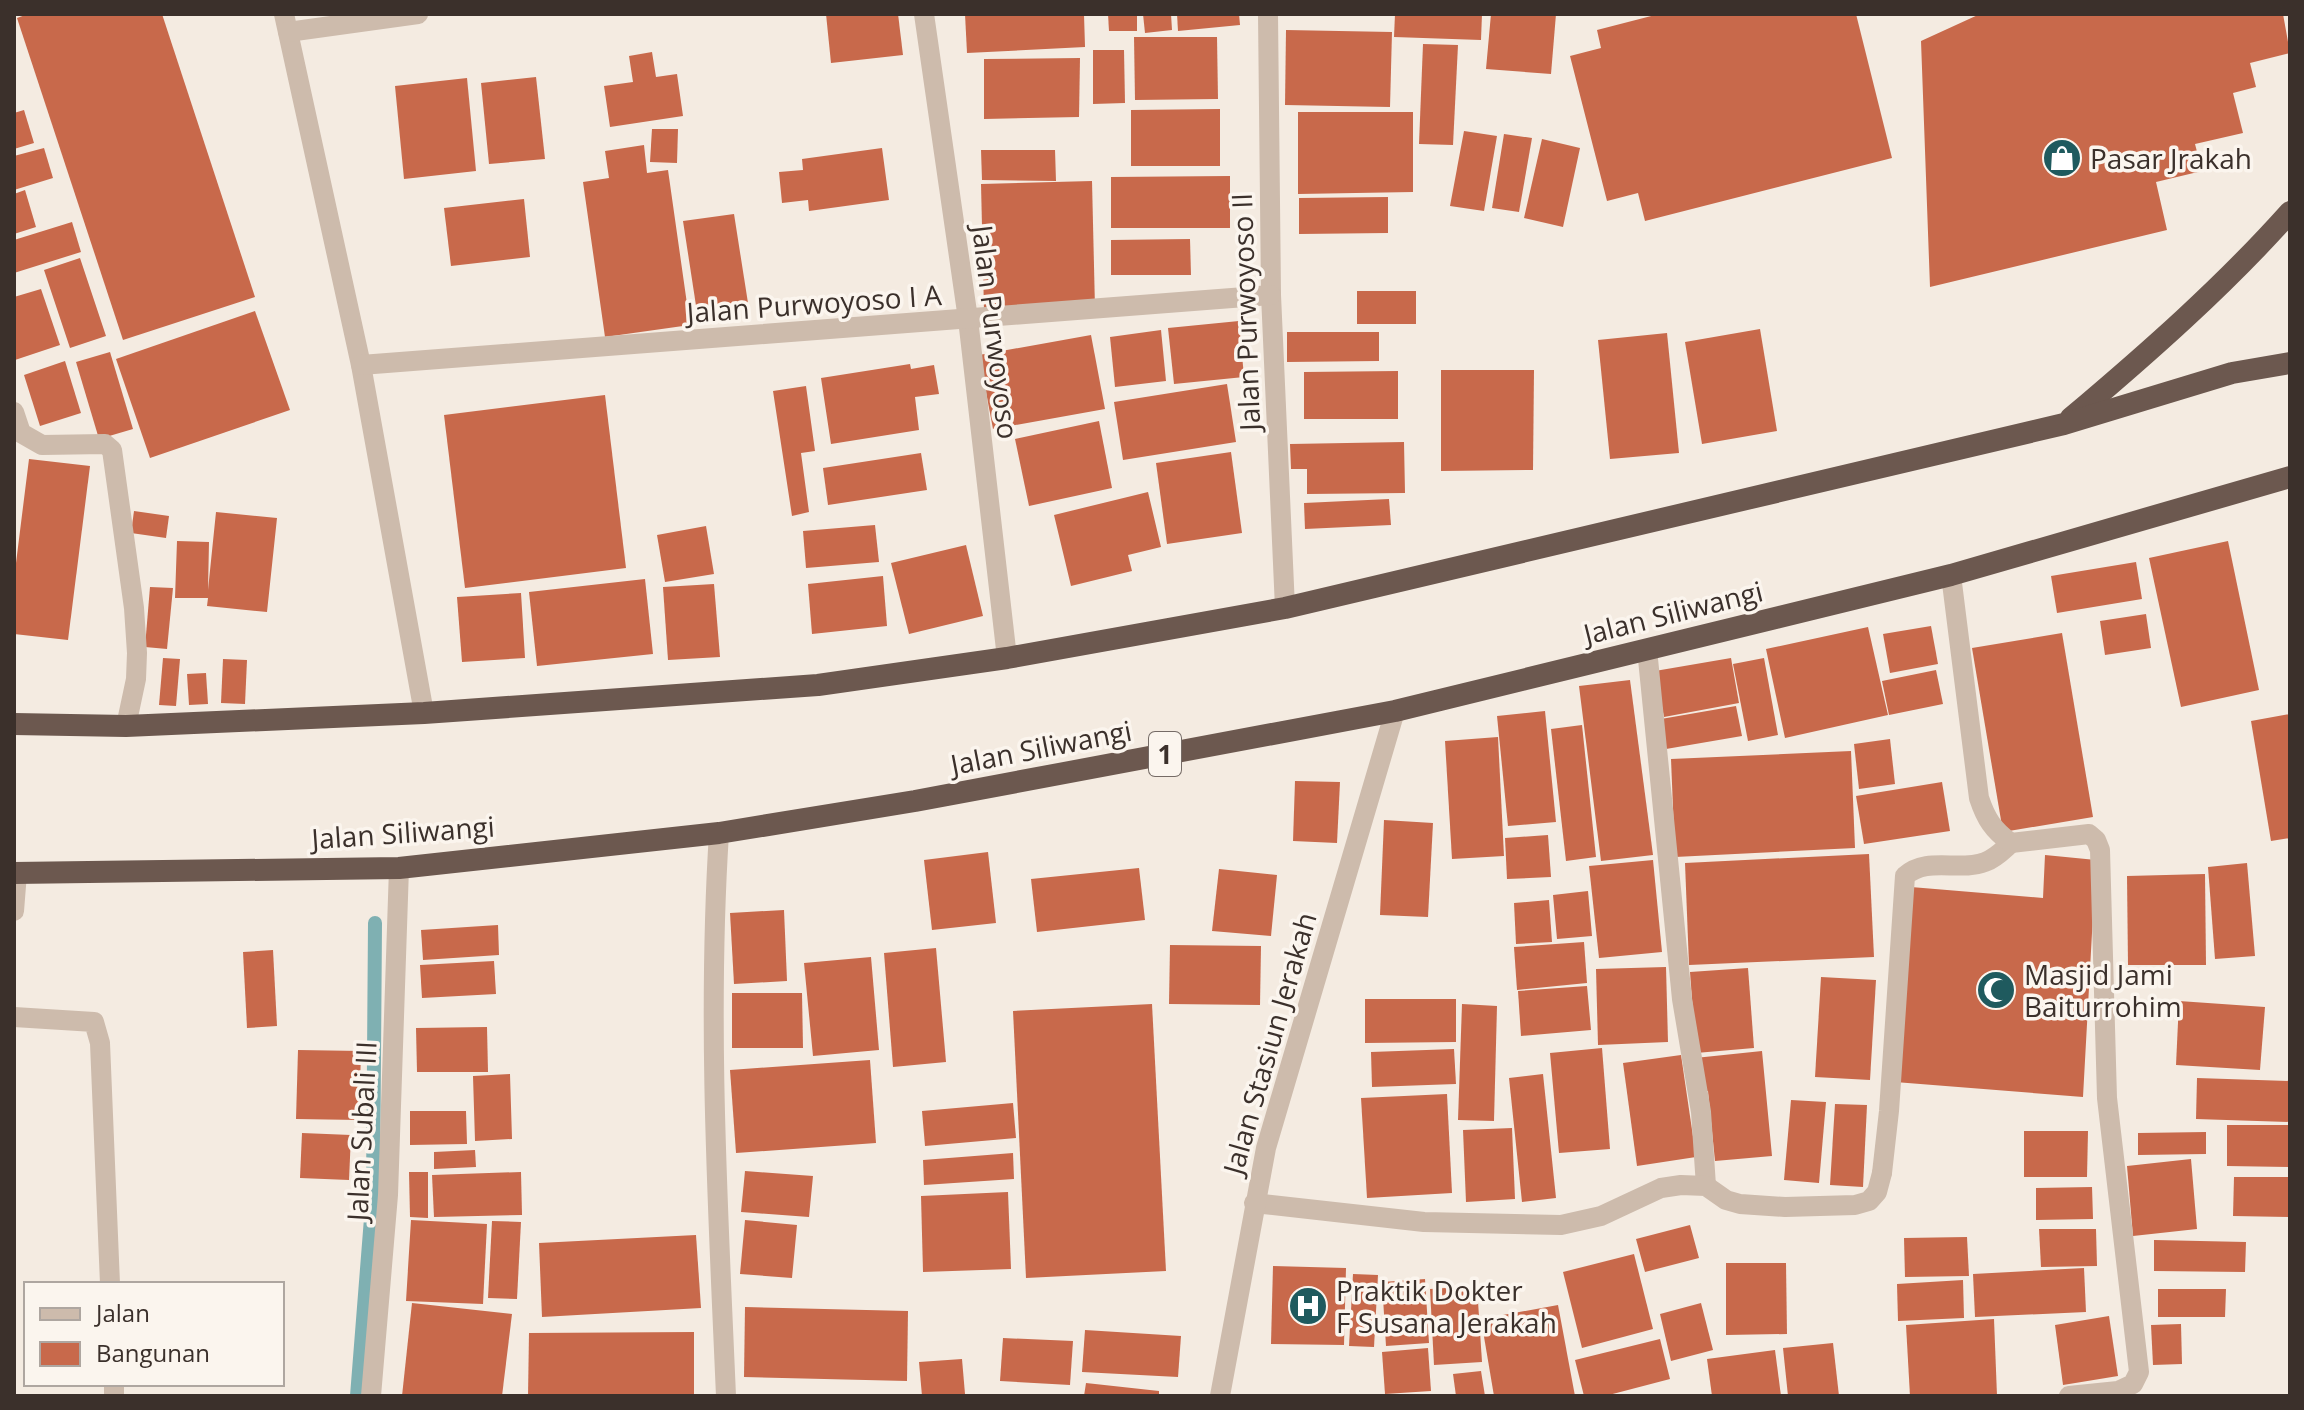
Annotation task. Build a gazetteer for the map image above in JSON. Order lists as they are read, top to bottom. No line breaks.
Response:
{"streets":{"highway":["Jalan Siliwangi","1"],"street":["Jalan Purwoyoso I A","Jalan Purwoyoso II","Jalan Purwoyoso","Jalan Stasiun Jerakah","Jalan Subali III"]},"crossings":[["Jalan Purwoyoso I A","Jalan Purwoyoso II"],["Jalan Purwoyoso I A","Jalan Purwoyoso"],["Jalan Siliwangi","Jalan Stasiun Jerakah"],["Jalan Siliwangi","Jalan Subali III"]],"places":{"shop":["Pasar Jrakah"],"mosque":["Masjid Jami Baiturrohim"],"hospital":["Praktik Dokter F Susana Jerakah"]},"legend":["Jalan","Bangunan"]}
